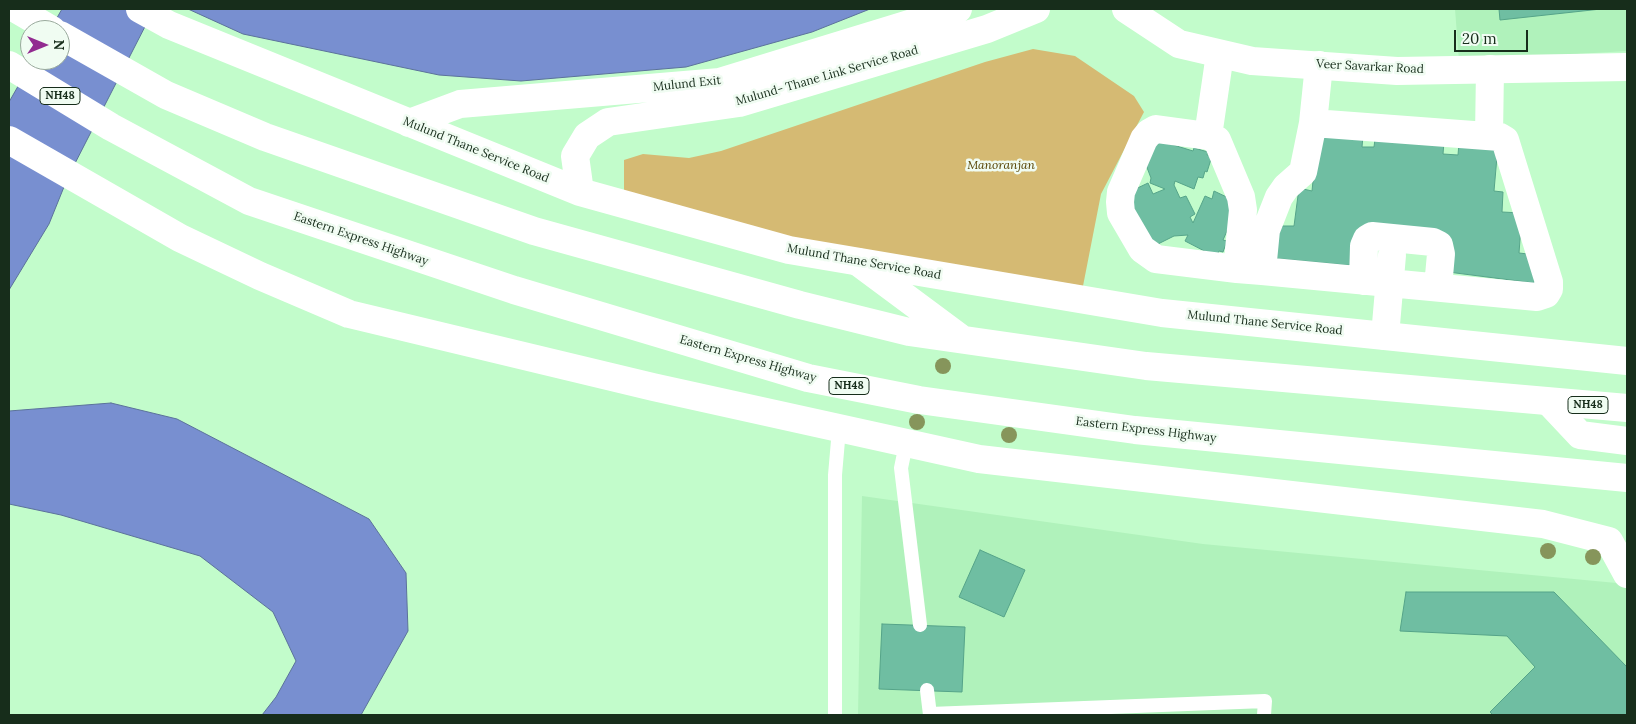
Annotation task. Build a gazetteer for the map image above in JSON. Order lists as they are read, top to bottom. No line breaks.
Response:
{"streets":{"main road":["Veer Savarkar Road","Mulund- Thane Link Service Road","Mulund Exit","NH48","Mulund Thane Service Road","Eastern Express Highway"]},"crossings":[["Mulund- Thane Link Service Road","Mulund Thane Service Road"],["Mulund Exit","Mulund Thane Service Road"]],"parks":["Manoranjan"],"scale_bar":"20 m","north":"right"}
